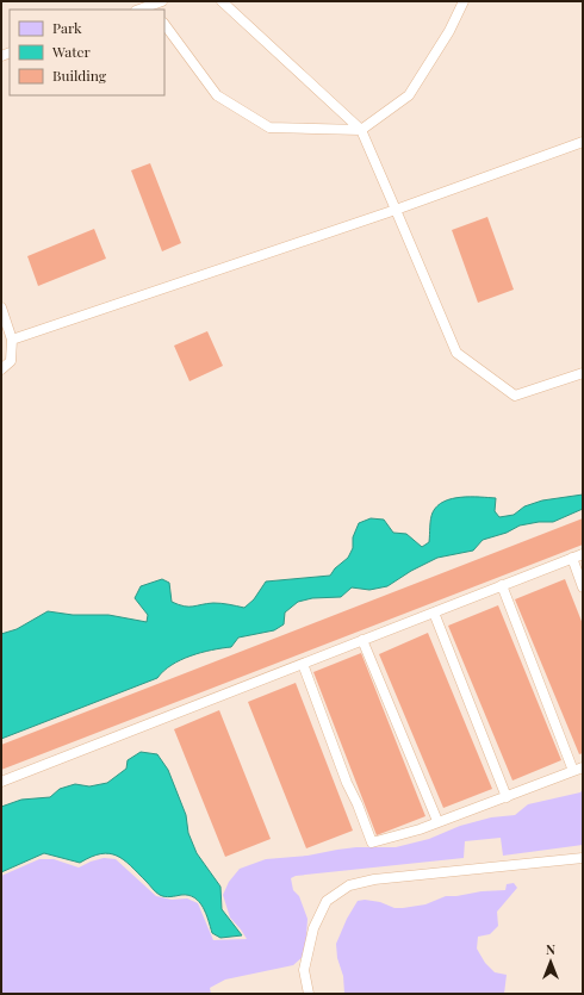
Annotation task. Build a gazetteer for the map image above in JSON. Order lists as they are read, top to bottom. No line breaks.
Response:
{"legend":["Park","Water","Building"],"north":"top"}
